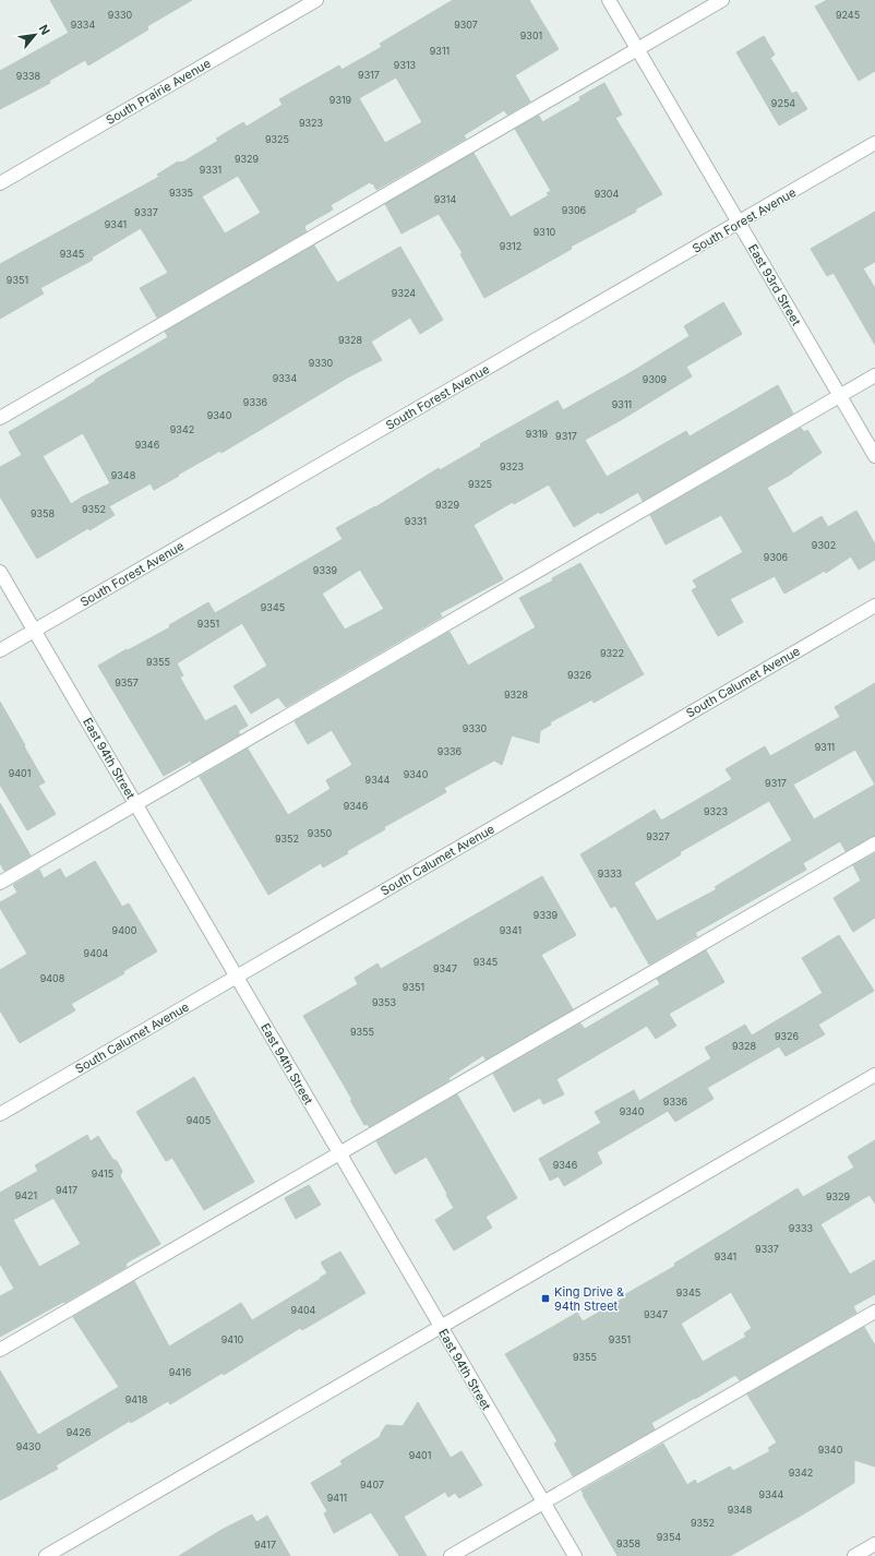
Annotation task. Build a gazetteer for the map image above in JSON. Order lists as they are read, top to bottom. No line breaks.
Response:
{"streets":{"street":["South Prairie Avenue","South Forest Avenue","East 93rd Street","South Calumet Avenue","East 94th Street"]},"crossings":[["South Forest Avenue","East 93rd Street"],["South Forest Avenue","East 94th Street"],["South Calumet Avenue","East 94th Street"]],"places":{"transit":["King Drive & 94th Street"]},"house_numbers":["9330","9245","9334","9307","9301","9311","9313","9317","9338","9319","9254","9323","9325","9329","9331","9335","9304","9314","9306","9337","9341","9310","9312","9345","9351","9324","9328","9330","9334","9309","9336","9311","9340","9342","9319","9317","9346","9323","9348","9325","9329","9352","9358","9331","9302","9306","9339","9345","9351","9322","9355","9326","9357","9328","9330","9311","9336","9401","9340","9344","9317","9346","9323","9350","9327","9352","9333","9339","9400","9341","9404","9345","9347","9408","9351","9353","9355","9326","9328","9336","9340","9405","9346","9415","9417","9421","9329","9333","9337","9341","9345","9404","9347","9410","9351","9355","9416","9418","9426","9430","9340","9401","9342","9407","9344","9411","9348","9352","9354","9358","9417"],"north":"top right"}
